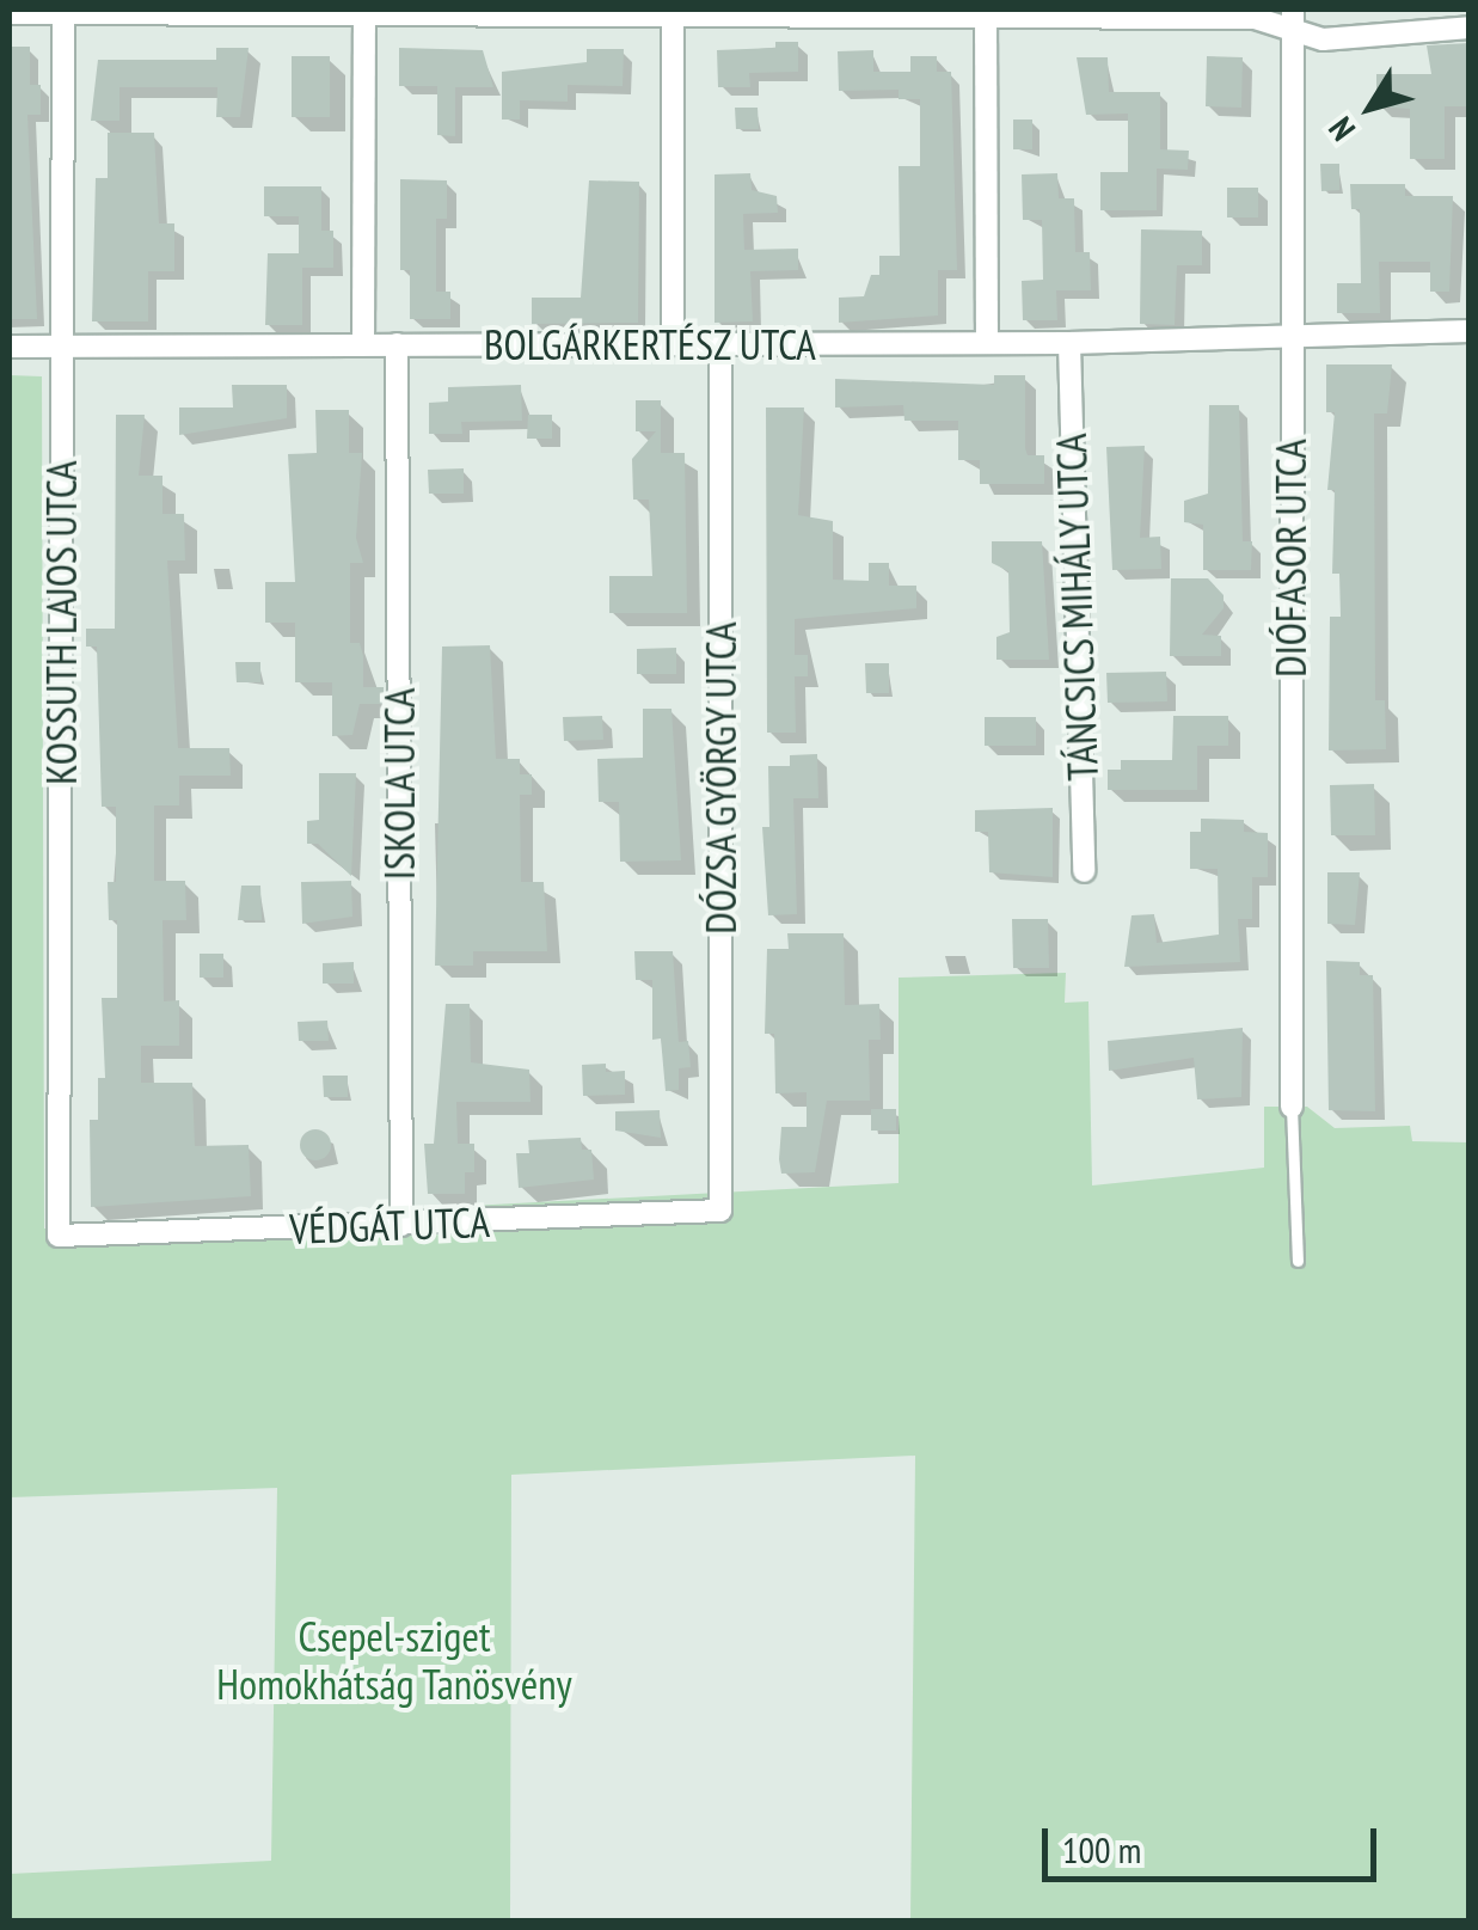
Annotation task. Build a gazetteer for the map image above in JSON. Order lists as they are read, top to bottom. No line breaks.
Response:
{"streets":{"street":["BOLGÁRKERTÉSZ UTCA","DIÓFASOR UTCA","TÁNCSICS MIHÁLY UTCA","KOSSUTH LAJOS UTCA","DÓZSA GYÖRGY UTCA","ISKOLA UTCA","VÉDGÁT UTCA"]},"crossings":[["BOLGÁRKERTÉSZ UTCA","DIÓFASOR UTCA"],["BOLGÁRKERTÉSZ UTCA","TÁNCSICS MIHÁLY UTCA"],["BOLGÁRKERTÉSZ UTCA","KOSSUTH LAJOS UTCA"],["BOLGÁRKERTÉSZ UTCA","DÓZSA GYÖRGY UTCA"],["BOLGÁRKERTÉSZ UTCA","ISKOLA UTCA"],["KOSSUTH LAJOS UTCA","VÉDGÁT UTCA"],["DÓZSA GYÖRGY UTCA","VÉDGÁT UTCA"],["ISKOLA UTCA","VÉDGÁT UTCA"]],"parks":["Csepel-sziget Homokhátság Tanösvény"],"scale_bar":"100 m","north":"bottom left"}
